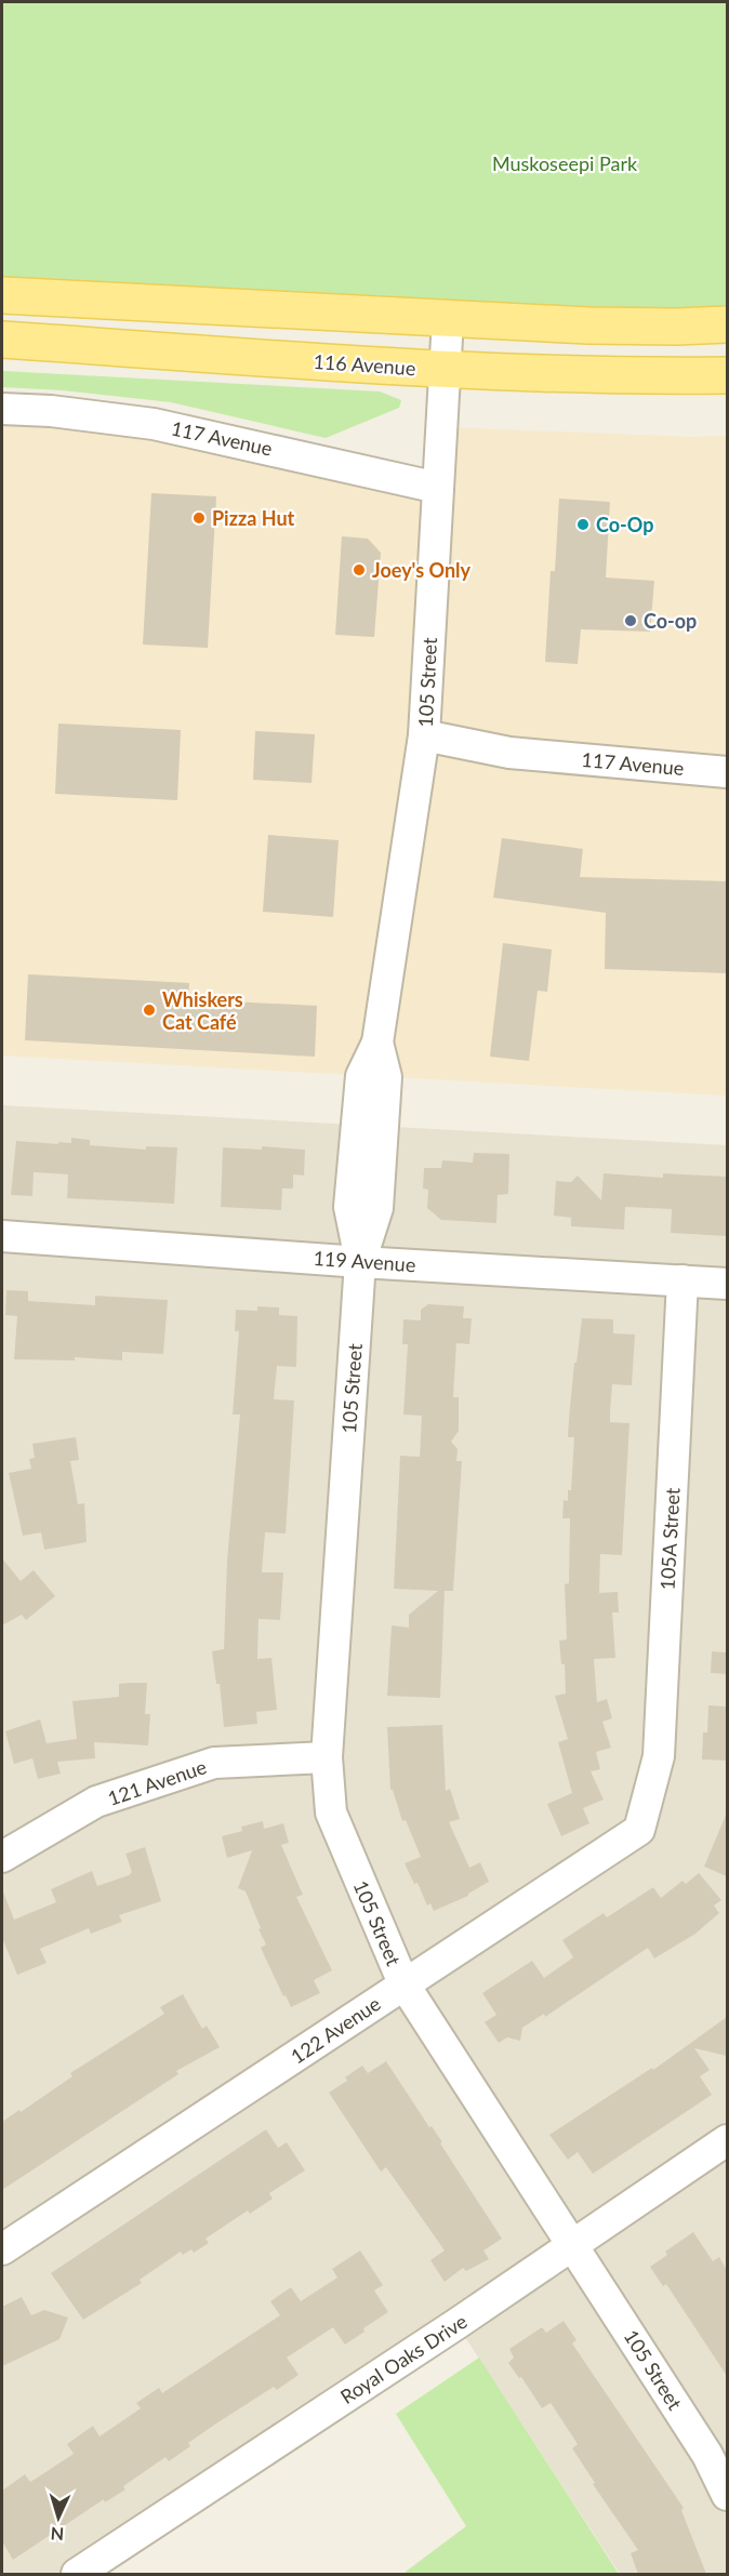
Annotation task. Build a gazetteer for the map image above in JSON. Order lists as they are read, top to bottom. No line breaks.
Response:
{"streets":{"main road":["116 Avenue"],"street":["117 Avenue","105 Street","119 Avenue","105A Street","121 Avenue","122 Avenue","Royal Oaks Drive"]},"crossings":[["116 Avenue","105 Street"],["117 Avenue","105 Street"],["105 Street","119 Avenue"],["105 Street","121 Avenue"],["105 Street","122 Avenue"],["105 Street","Royal Oaks Drive"],["119 Avenue","105A Street"],["105A Street","122 Avenue"]],"parks":["Muskoseepi Park"],"places":["Pizza Hut","Co-Op","Joey's Only","Co-op","Whiskers Cat Café"],"north":"bottom"}
